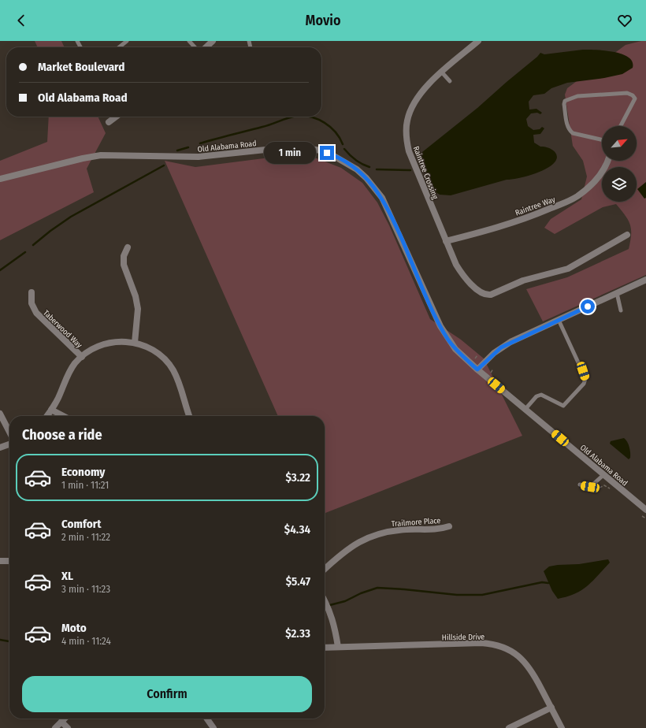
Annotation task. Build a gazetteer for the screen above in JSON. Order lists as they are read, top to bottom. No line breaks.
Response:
{"streets":{"street":["Old Alabama Road","Raintree Crossing","Raintree Way","Taberwood Way","Trailmore Place","Hillside Drive"]},"crossings":[["Raintree Crossing","Raintree Way"]],"north":"top right","page":{"header":"Movio","banner":["Market Boulevard","Old Alabama Road"],"bubble":"1 min","heading":"Choose a ride","list":[{"name":"Economy","note":"1 min · 11:21","value":"$3.22"},{"name":"Comfort","note":"2 min · 11:22","value":"$4.34"},{"name":"XL","note":"3 min · 11:23","value":"$5.47"},{"name":"Moto","note":"4 min · 11:24","value":"$2.33"}],"buttons":"Confirm"}}
